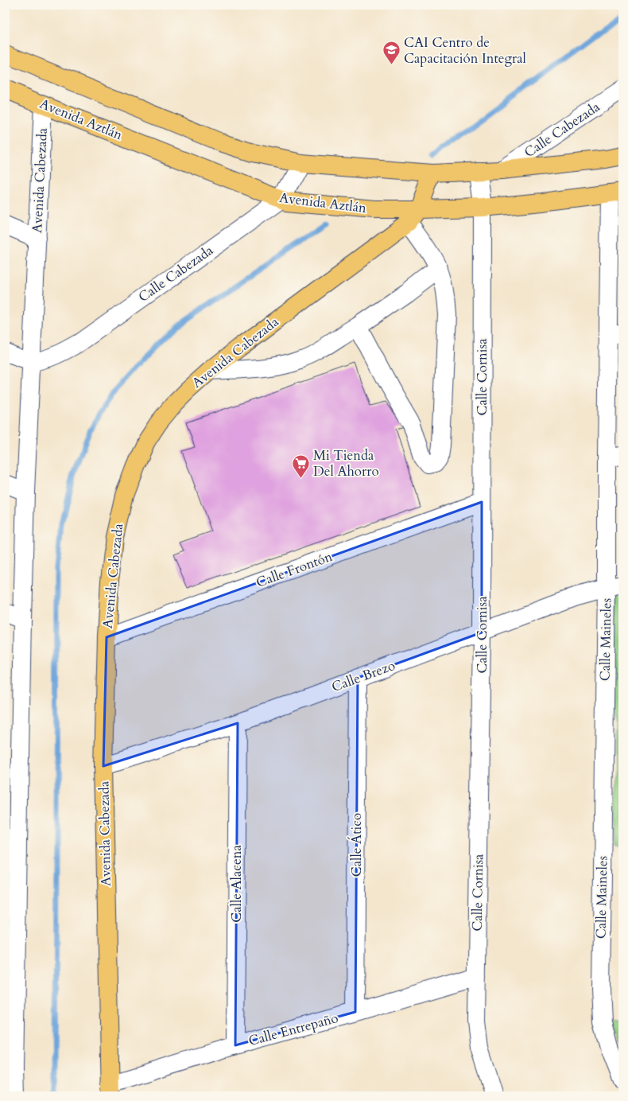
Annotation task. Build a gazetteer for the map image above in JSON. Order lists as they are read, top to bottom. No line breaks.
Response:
{"streets":{"main road":["Avenida Aztlán","Avenida Cabezada"],"street":["Calle Cabezada","Calle Cornisa","Calle Frontón","Calle Maineles","Calle Brezo","Calle Ático","Calle Alacena","Calle Entrepaño"]},"crossings":[["Avenida Aztlán","Calle Cabezada"],["Avenida Aztlán","Avenida Cabezada"],["Avenida Aztlán","Calle Cornisa"],["Avenida Aztlán","Calle Maineles"],["Calle Cabezada","Avenida Cabezada"],["Avenida Cabezada","Calle Frontón"],["Avenida Cabezada","Calle Brezo"],["Avenida Cabezada","Calle Entrepaño"],["Calle Cornisa","Calle Frontón"],["Calle Cornisa","Calle Brezo"],["Calle Cornisa","Calle Entrepaño"],["Calle Maineles","Calle Brezo"],["Calle Brezo","Calle Ático"],["Calle Brezo","Calle Alacena"],["Calle Ático","Calle Entrepaño"],["Calle Alacena","Calle Entrepaño"]],"places":{"school or university":["CAI Centro de Capacitación Integral"],"supermarket":["Mi Tienda Del Ahorro"]}}
